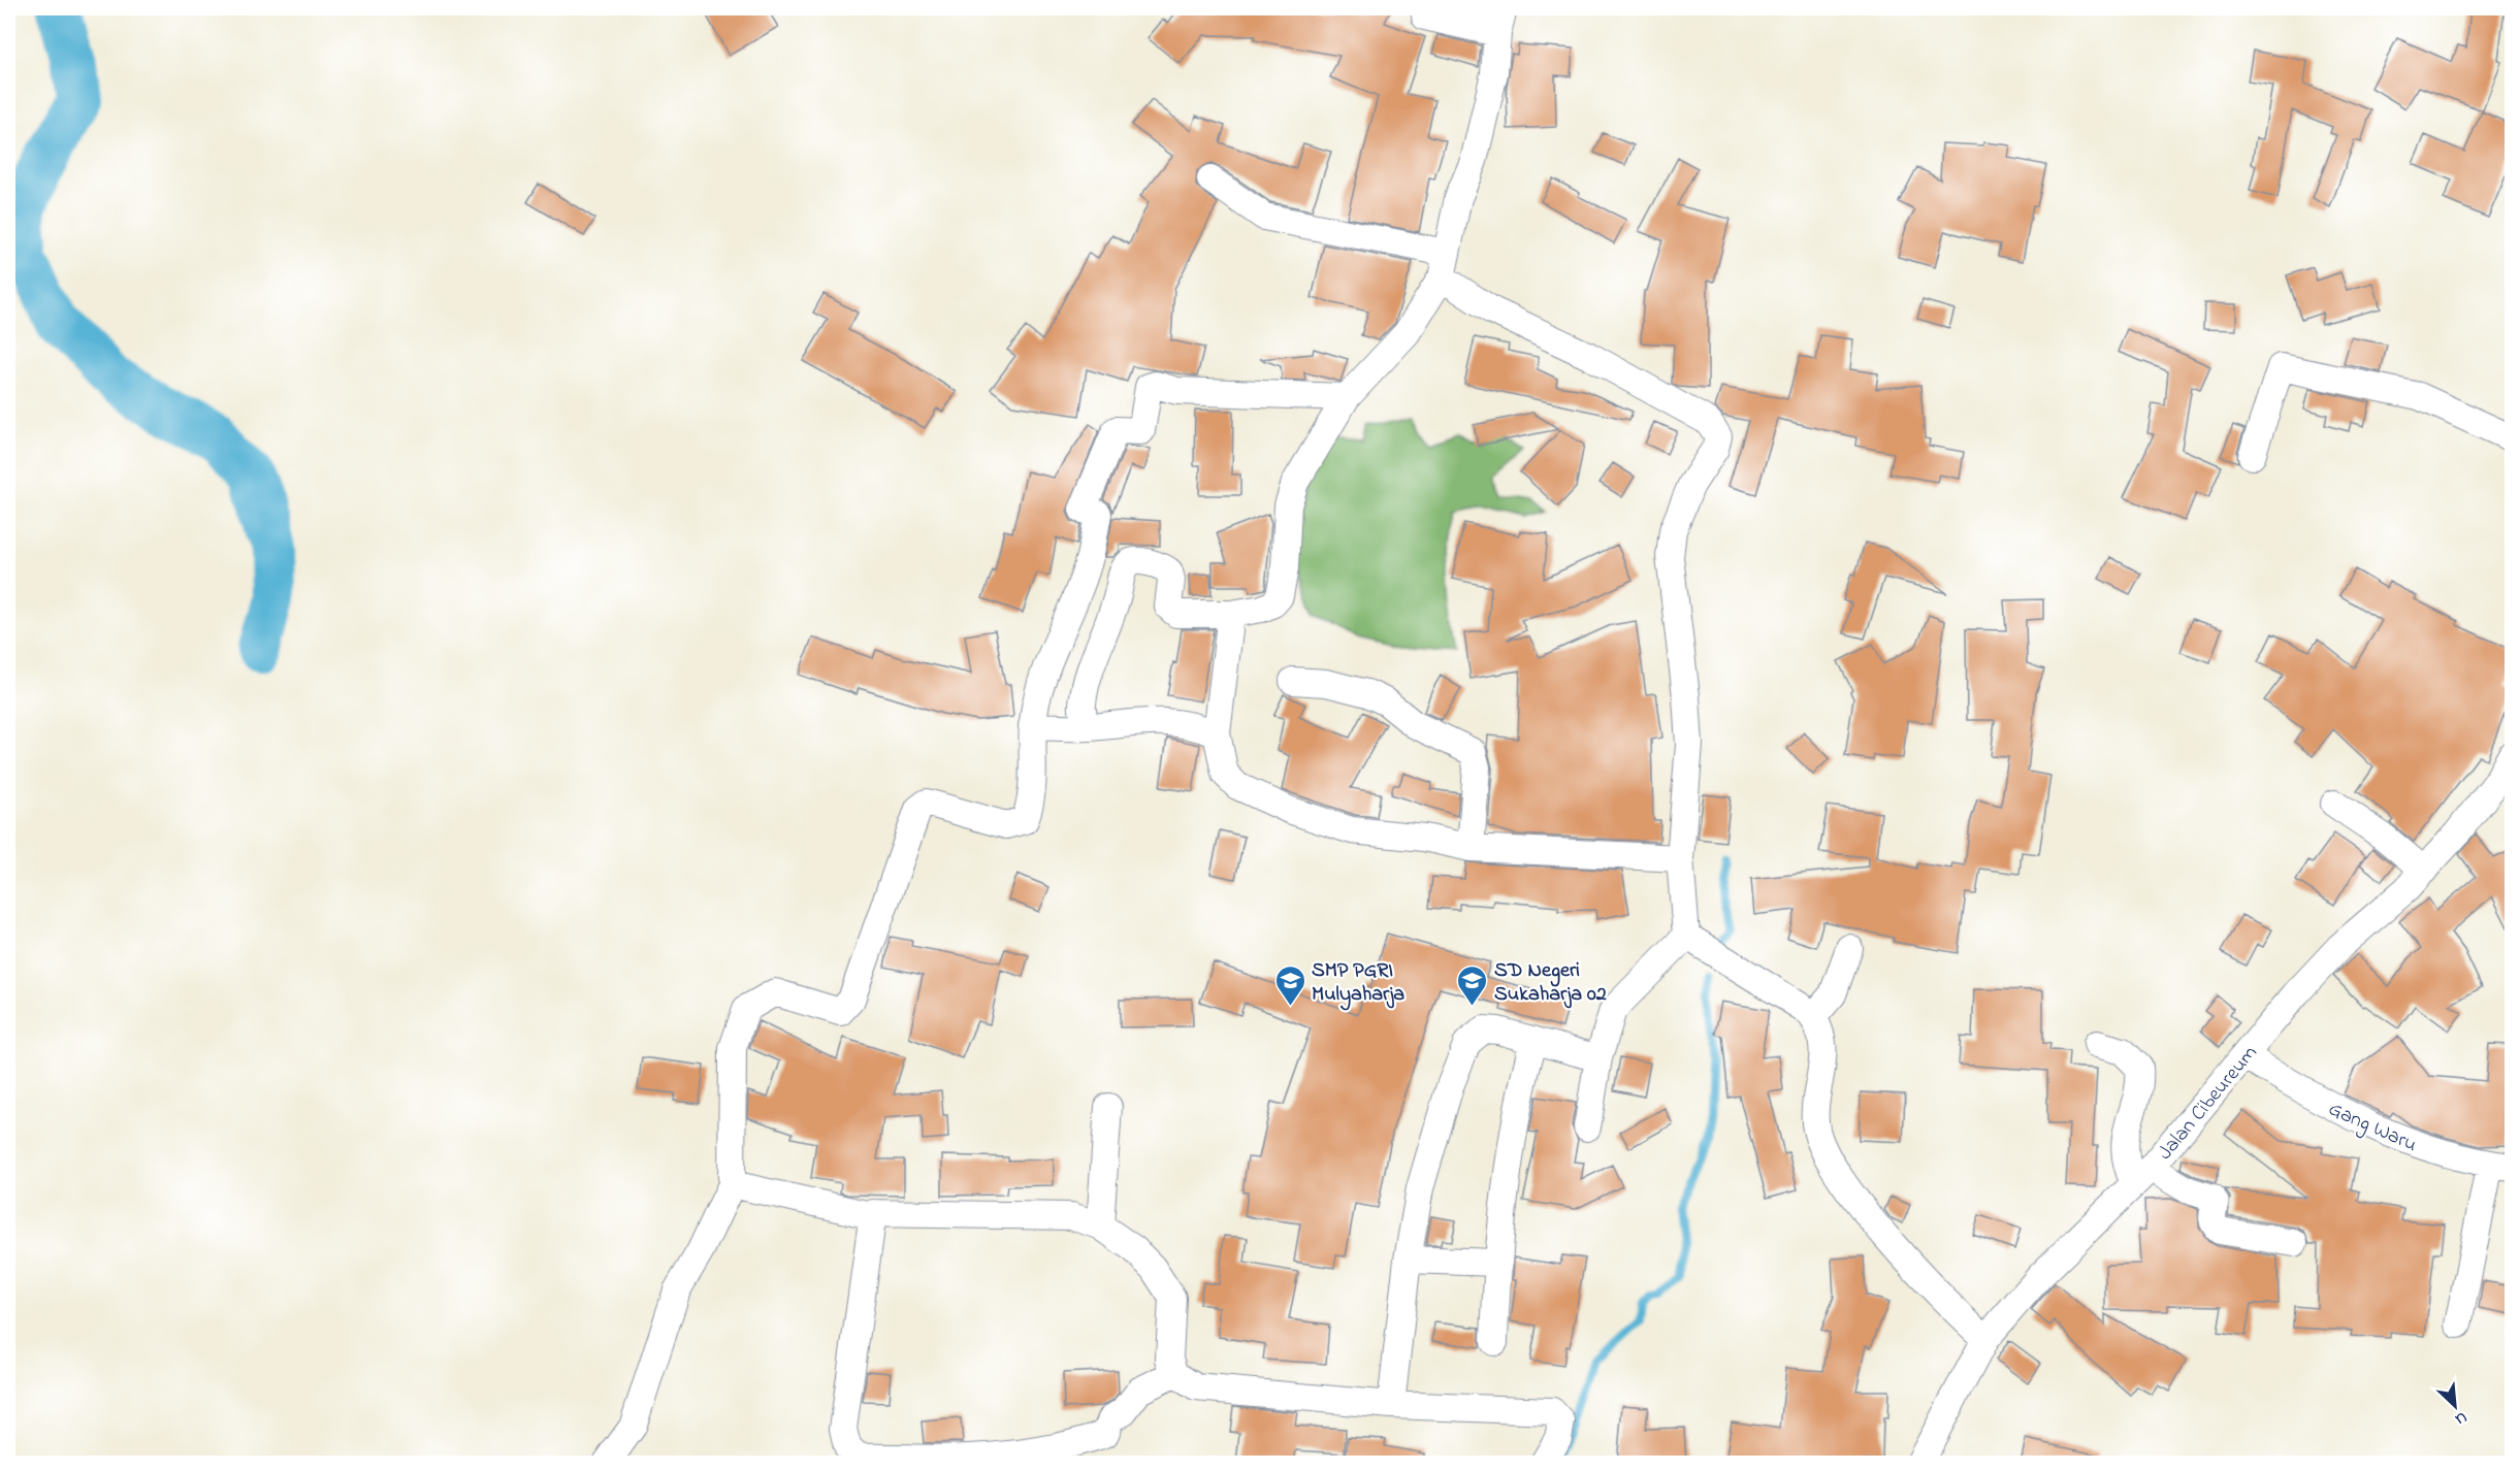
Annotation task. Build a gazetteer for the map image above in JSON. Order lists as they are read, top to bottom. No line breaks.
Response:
{"streets":{"street":["Jalan Cibeureum","Gang Waru"]},"crossings":[["Jalan Cibeureum","Gang Waru"]],"places":{"school or university":["SMP PGRI Mulyaharja","SD Negeri Sukaharja 02"]},"north":"bottom right"}
